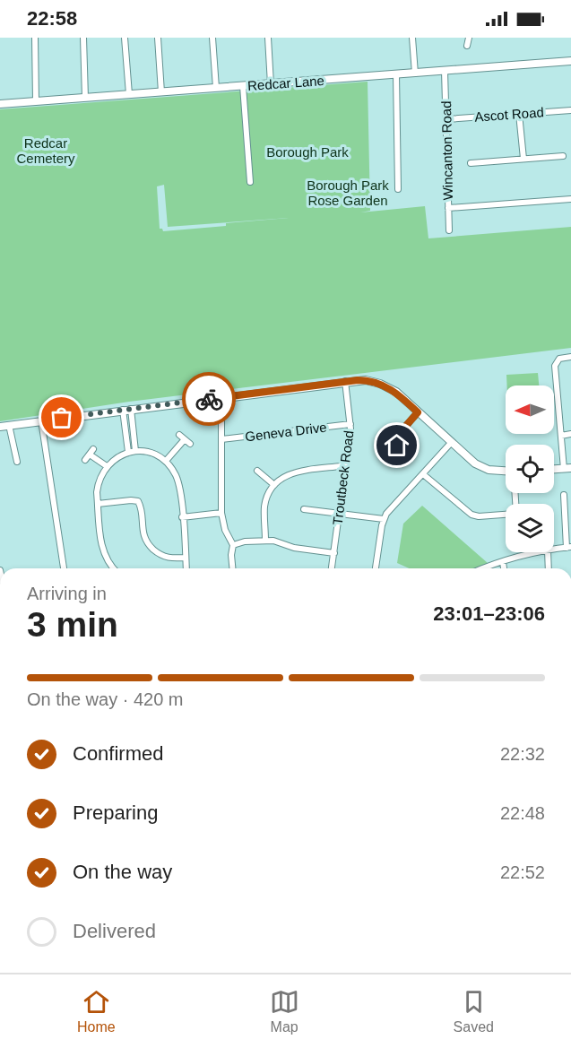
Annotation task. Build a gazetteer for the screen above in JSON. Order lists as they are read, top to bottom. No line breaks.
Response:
{"streets":{"main road":["Redcar Lane"],"street":["Ascot Road","Wincanton Road","Geneva Drive","Troutbeck Road"]},"crossings":[["Redcar Lane","Wincanton Road"],["Ascot Road","Wincanton Road"],["Geneva Drive","Troutbeck Road"]],"parks":["Redcar Cemetery","Borough Park","Borough Park Rose Garden"],"north":"left","page":{"status":"22:58","heading":["3 min","Arriving in","23:01–23:06"],"bar":"On the way · 420 m","list":[["Confirmed","22:32"],["Preparing","22:48"],["On the way","22:52"],"Delivered"],"tabs":["Home","Map","Saved"]}}
